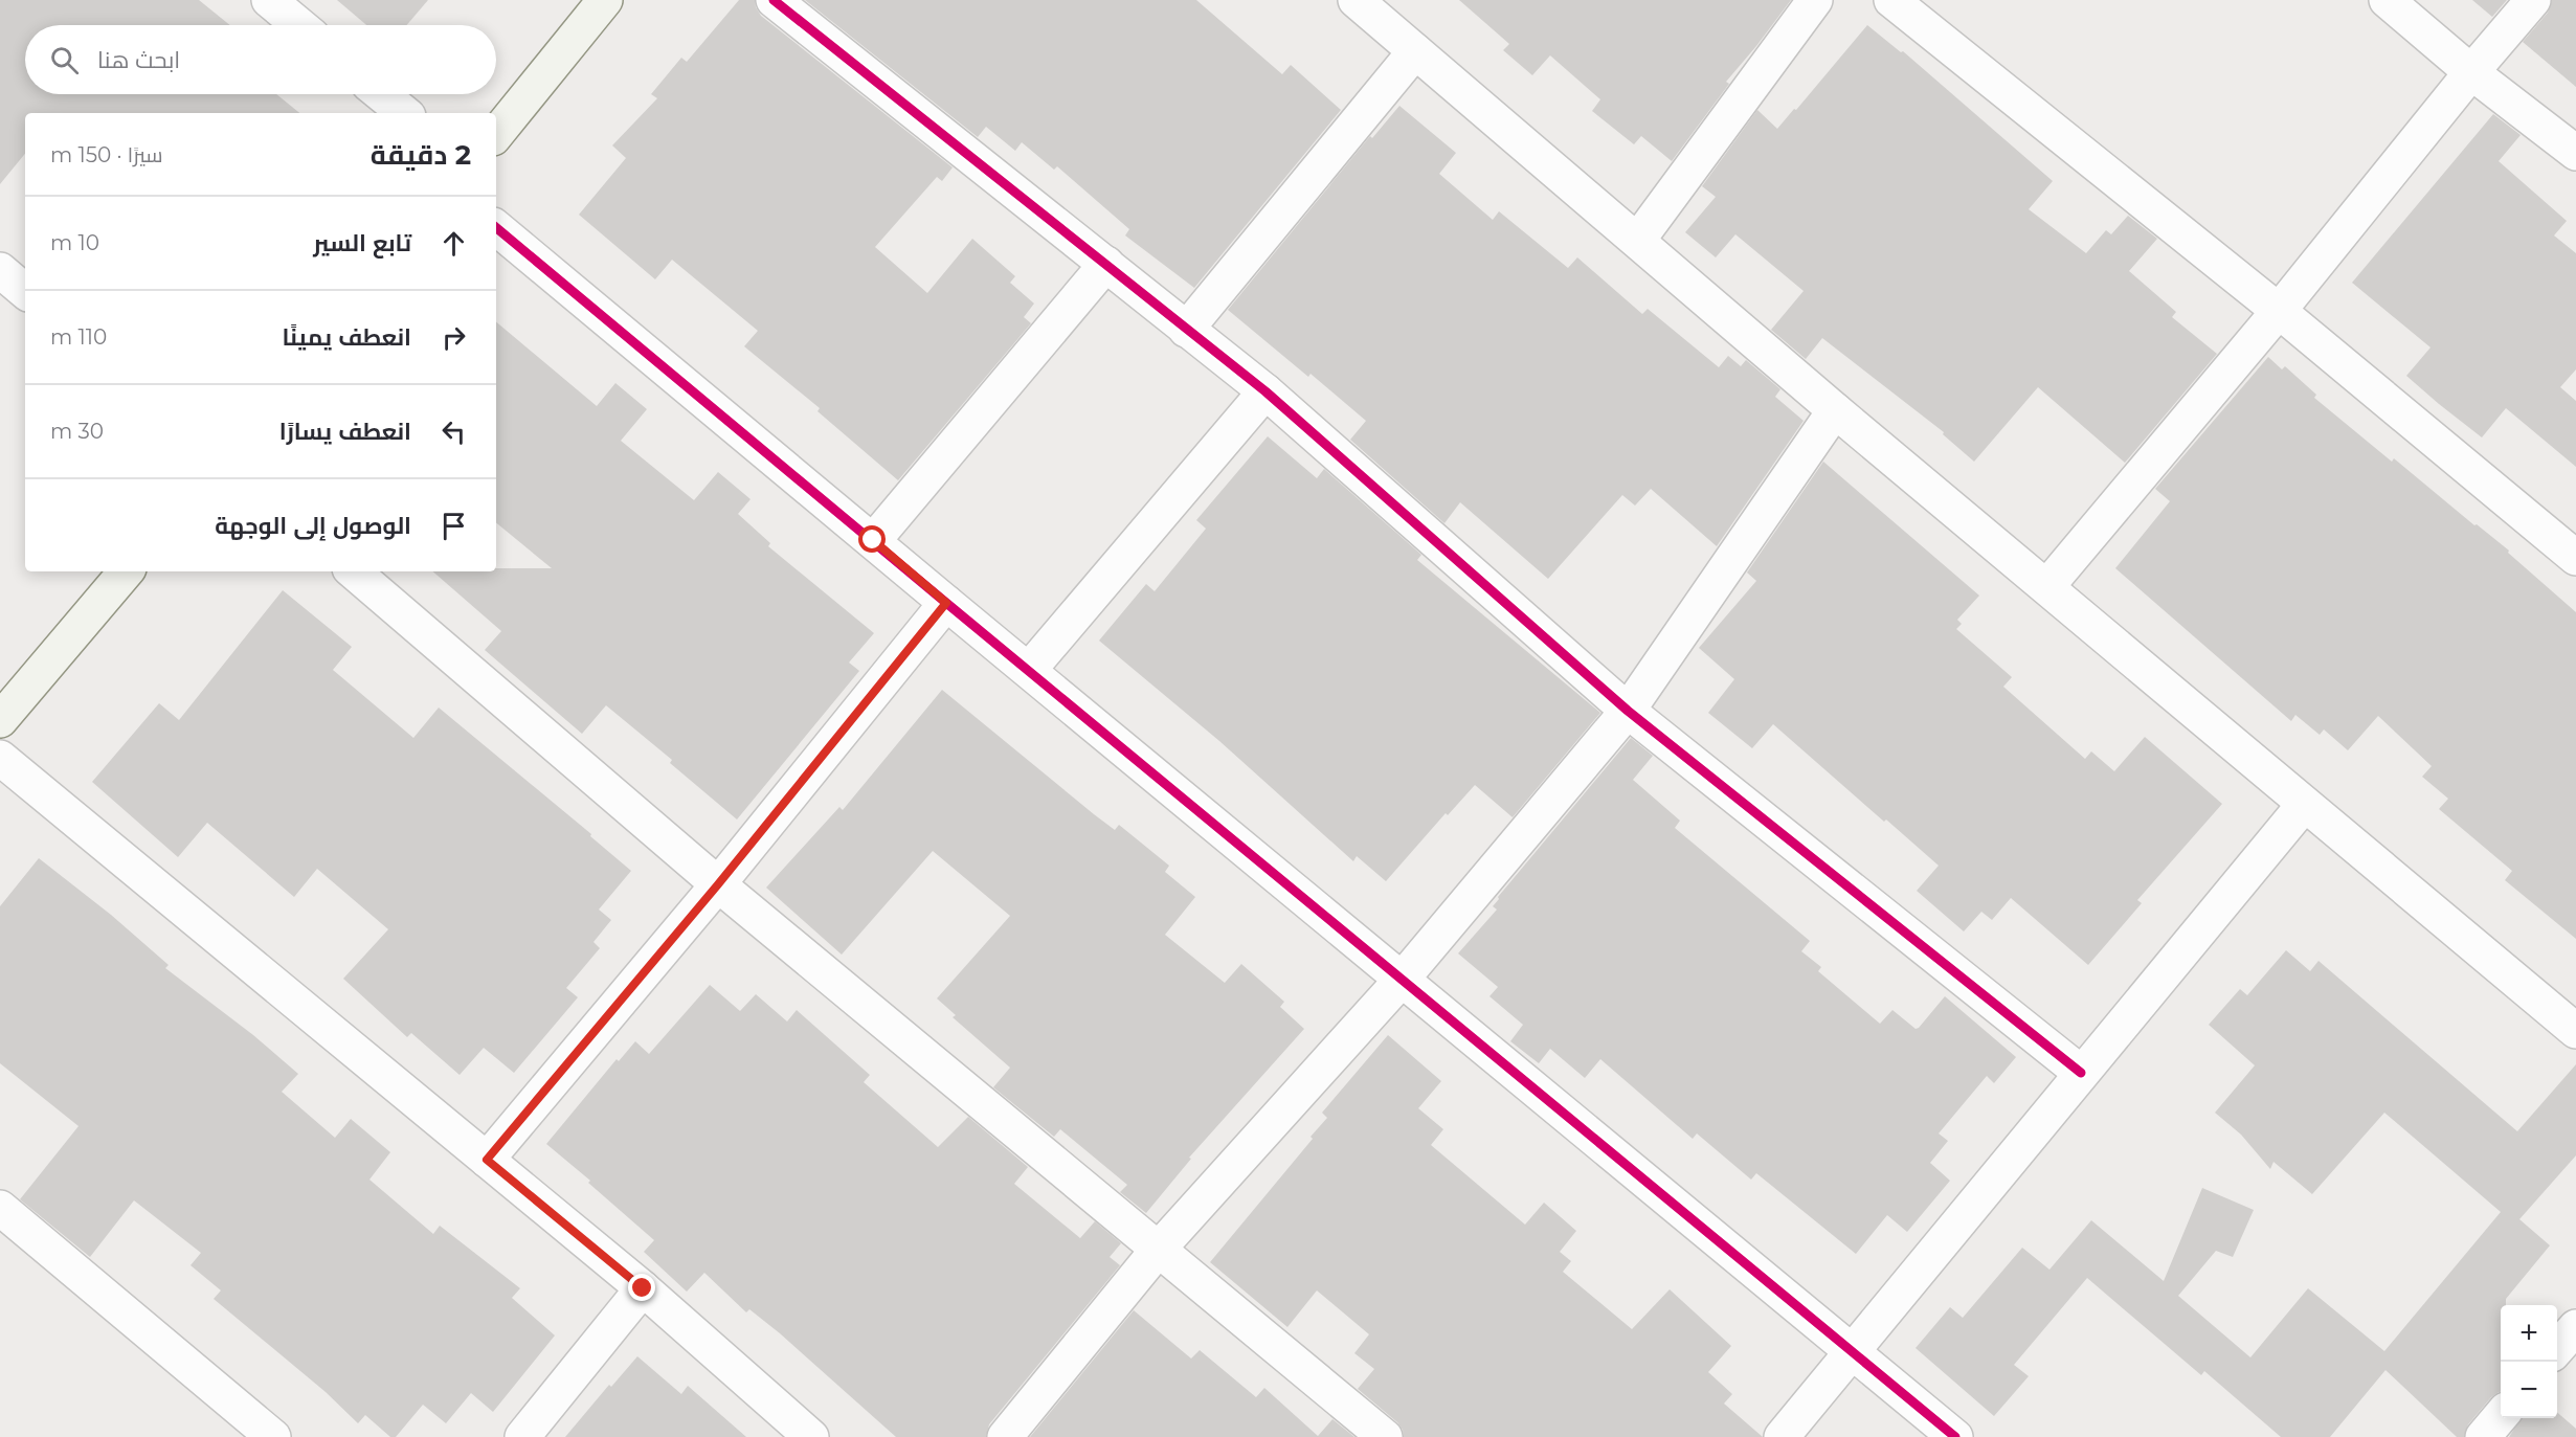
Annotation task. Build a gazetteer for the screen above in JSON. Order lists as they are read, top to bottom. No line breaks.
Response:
{"page":{"search":"ابحث هنا","heading":["2 دقيقة","سيرًا · 150 m"],"list":[["تابع السير","10 m"],["انعطف يمينًا","110 m"],["انعطف يسارًا","30 m"],"الوصول إلى الوجهة"],"map_buttons":["+","−"]}}
